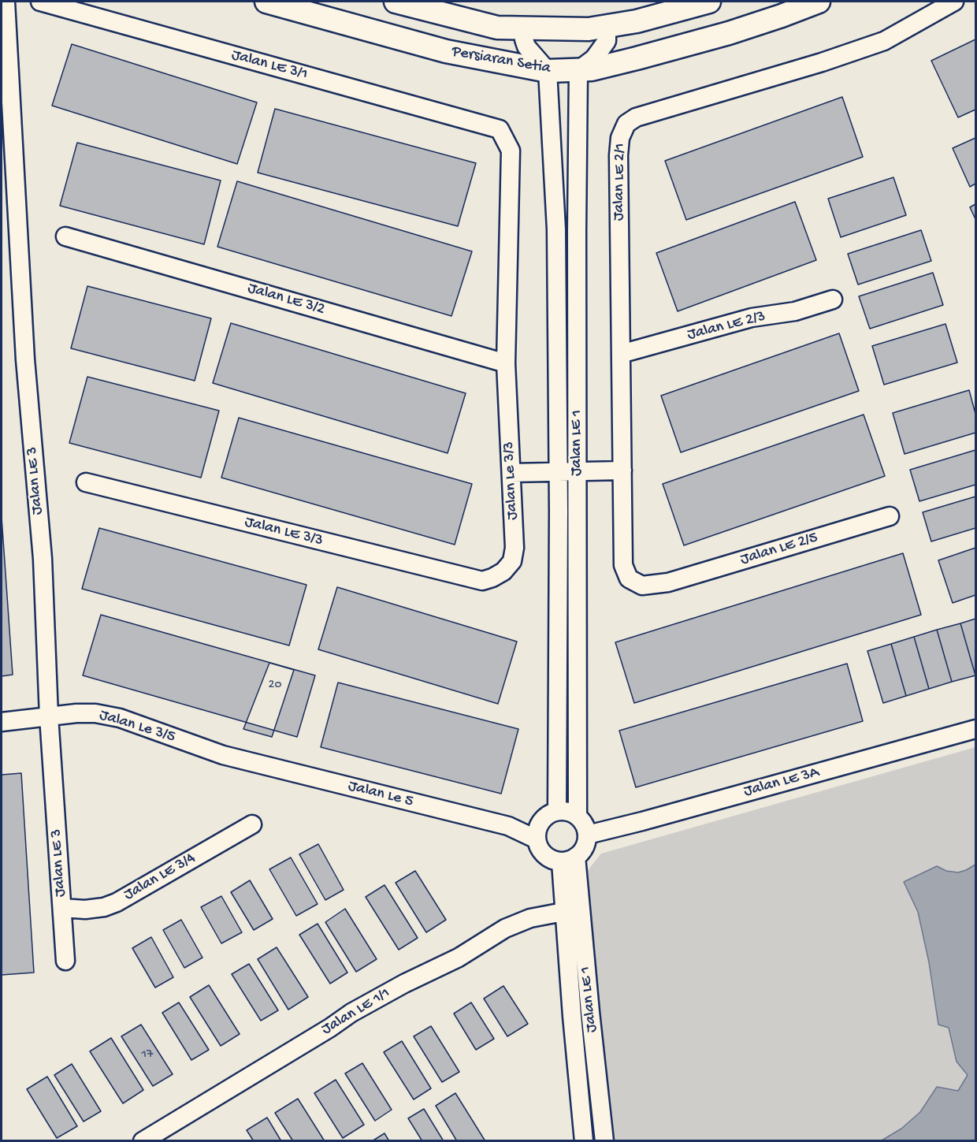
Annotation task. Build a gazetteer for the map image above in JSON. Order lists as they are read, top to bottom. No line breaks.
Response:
{"streets":{"street":["Persiaran Setia","Jalan LE 3/1","Jalan LE 2/1","Jalan LE 3/2","Jalan LE 2/3","Jalan LE 1","Jalan LE 3","Jalan Le 3/3","Jalan LE 3/3","Jalan LE 2/5","Jalan Le 3/5","Jalan LE 3A","Jalan Le 5","Jalan LE 3/4","Jalan LE 1/1"]},"crossings":[["Persiaran Setia","Jalan LE 1"],["Jalan LE 3/1","Jalan Le 3/3"],["Jalan LE 2/1","Jalan LE 2/3"],["Jalan LE 2/1","Jalan LE 2/5"],["Jalan LE 3/2","Jalan Le 3/3"],["Jalan LE 1","Jalan LE 3A"],["Jalan LE 1","Jalan Le 5"],["Jalan LE 1","Jalan LE 1/1"],["Jalan LE 3","Jalan Le 3/5"],["Jalan LE 3","Jalan LE 3/4"],["Jalan Le 3/3","Jalan LE 3/3"],["Jalan Le 3/5","Jalan Le 5"],["Jalan LE 3A","Jalan Le 5"]],"house_numbers":["20","17"]}
